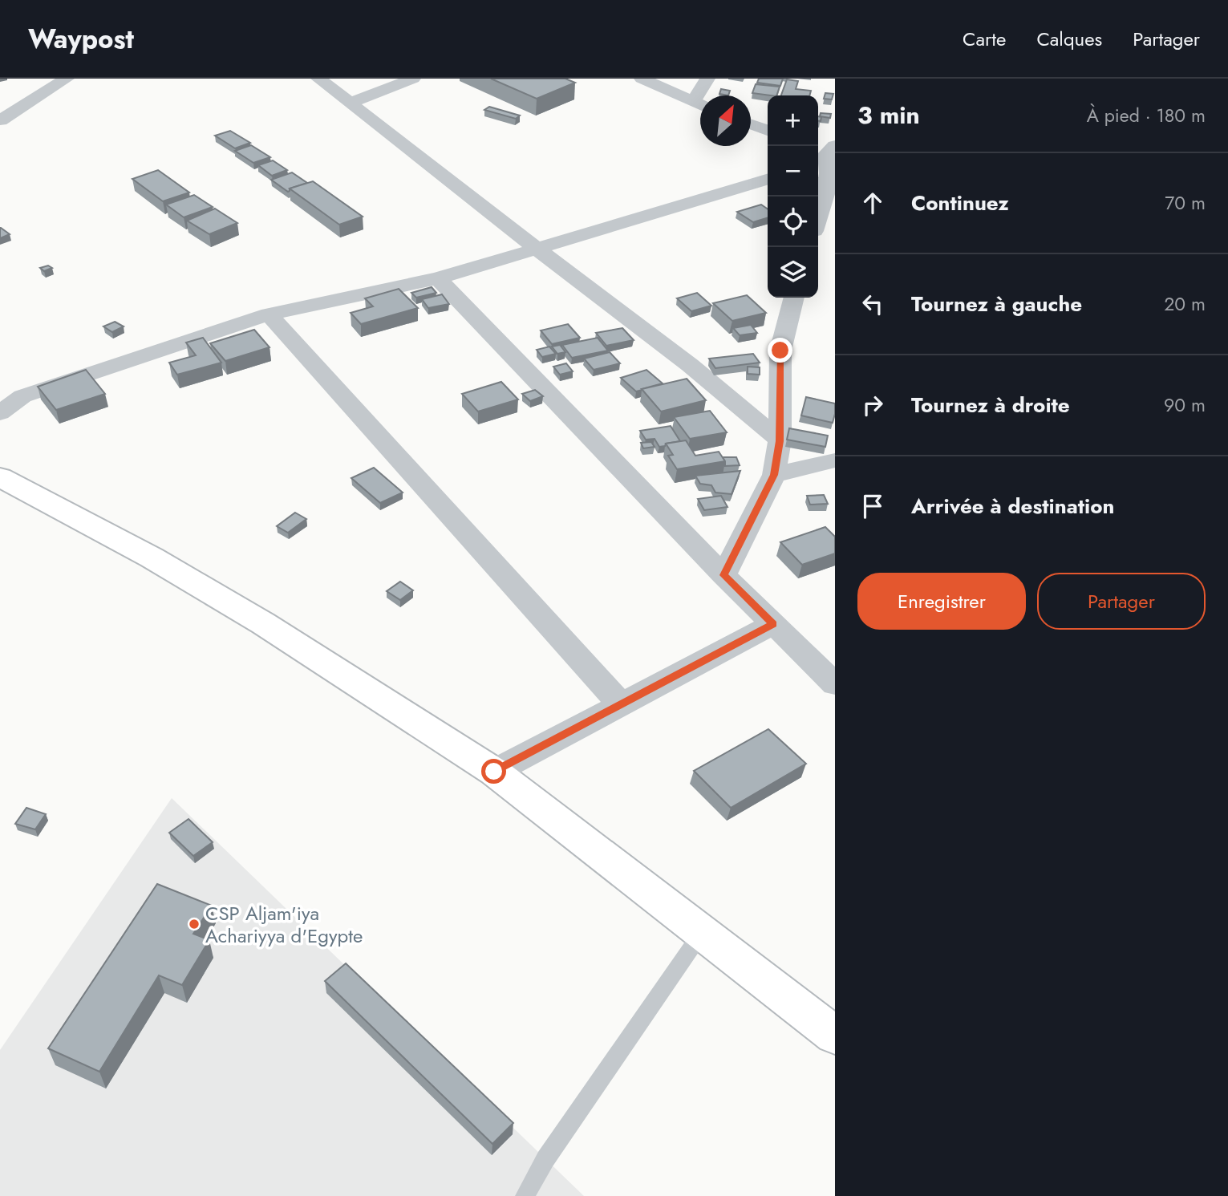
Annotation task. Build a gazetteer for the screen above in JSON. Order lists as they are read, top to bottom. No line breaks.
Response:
{"places":["CSP Aljam'iya Achariyya d'Egypte"],"north":"top right","page":{"header":"Waypost","nav":["Carte","Calques","Partager"],"heading":["3 min","À pied · 180 m"],"map_buttons":["+","−"],"list":[["Continuez","70 m"],["Tournez à gauche","20 m"],["Tournez à droite","90 m"],"Arrivée à destination"],"buttons":["Enregistrer","Partager"]}}
